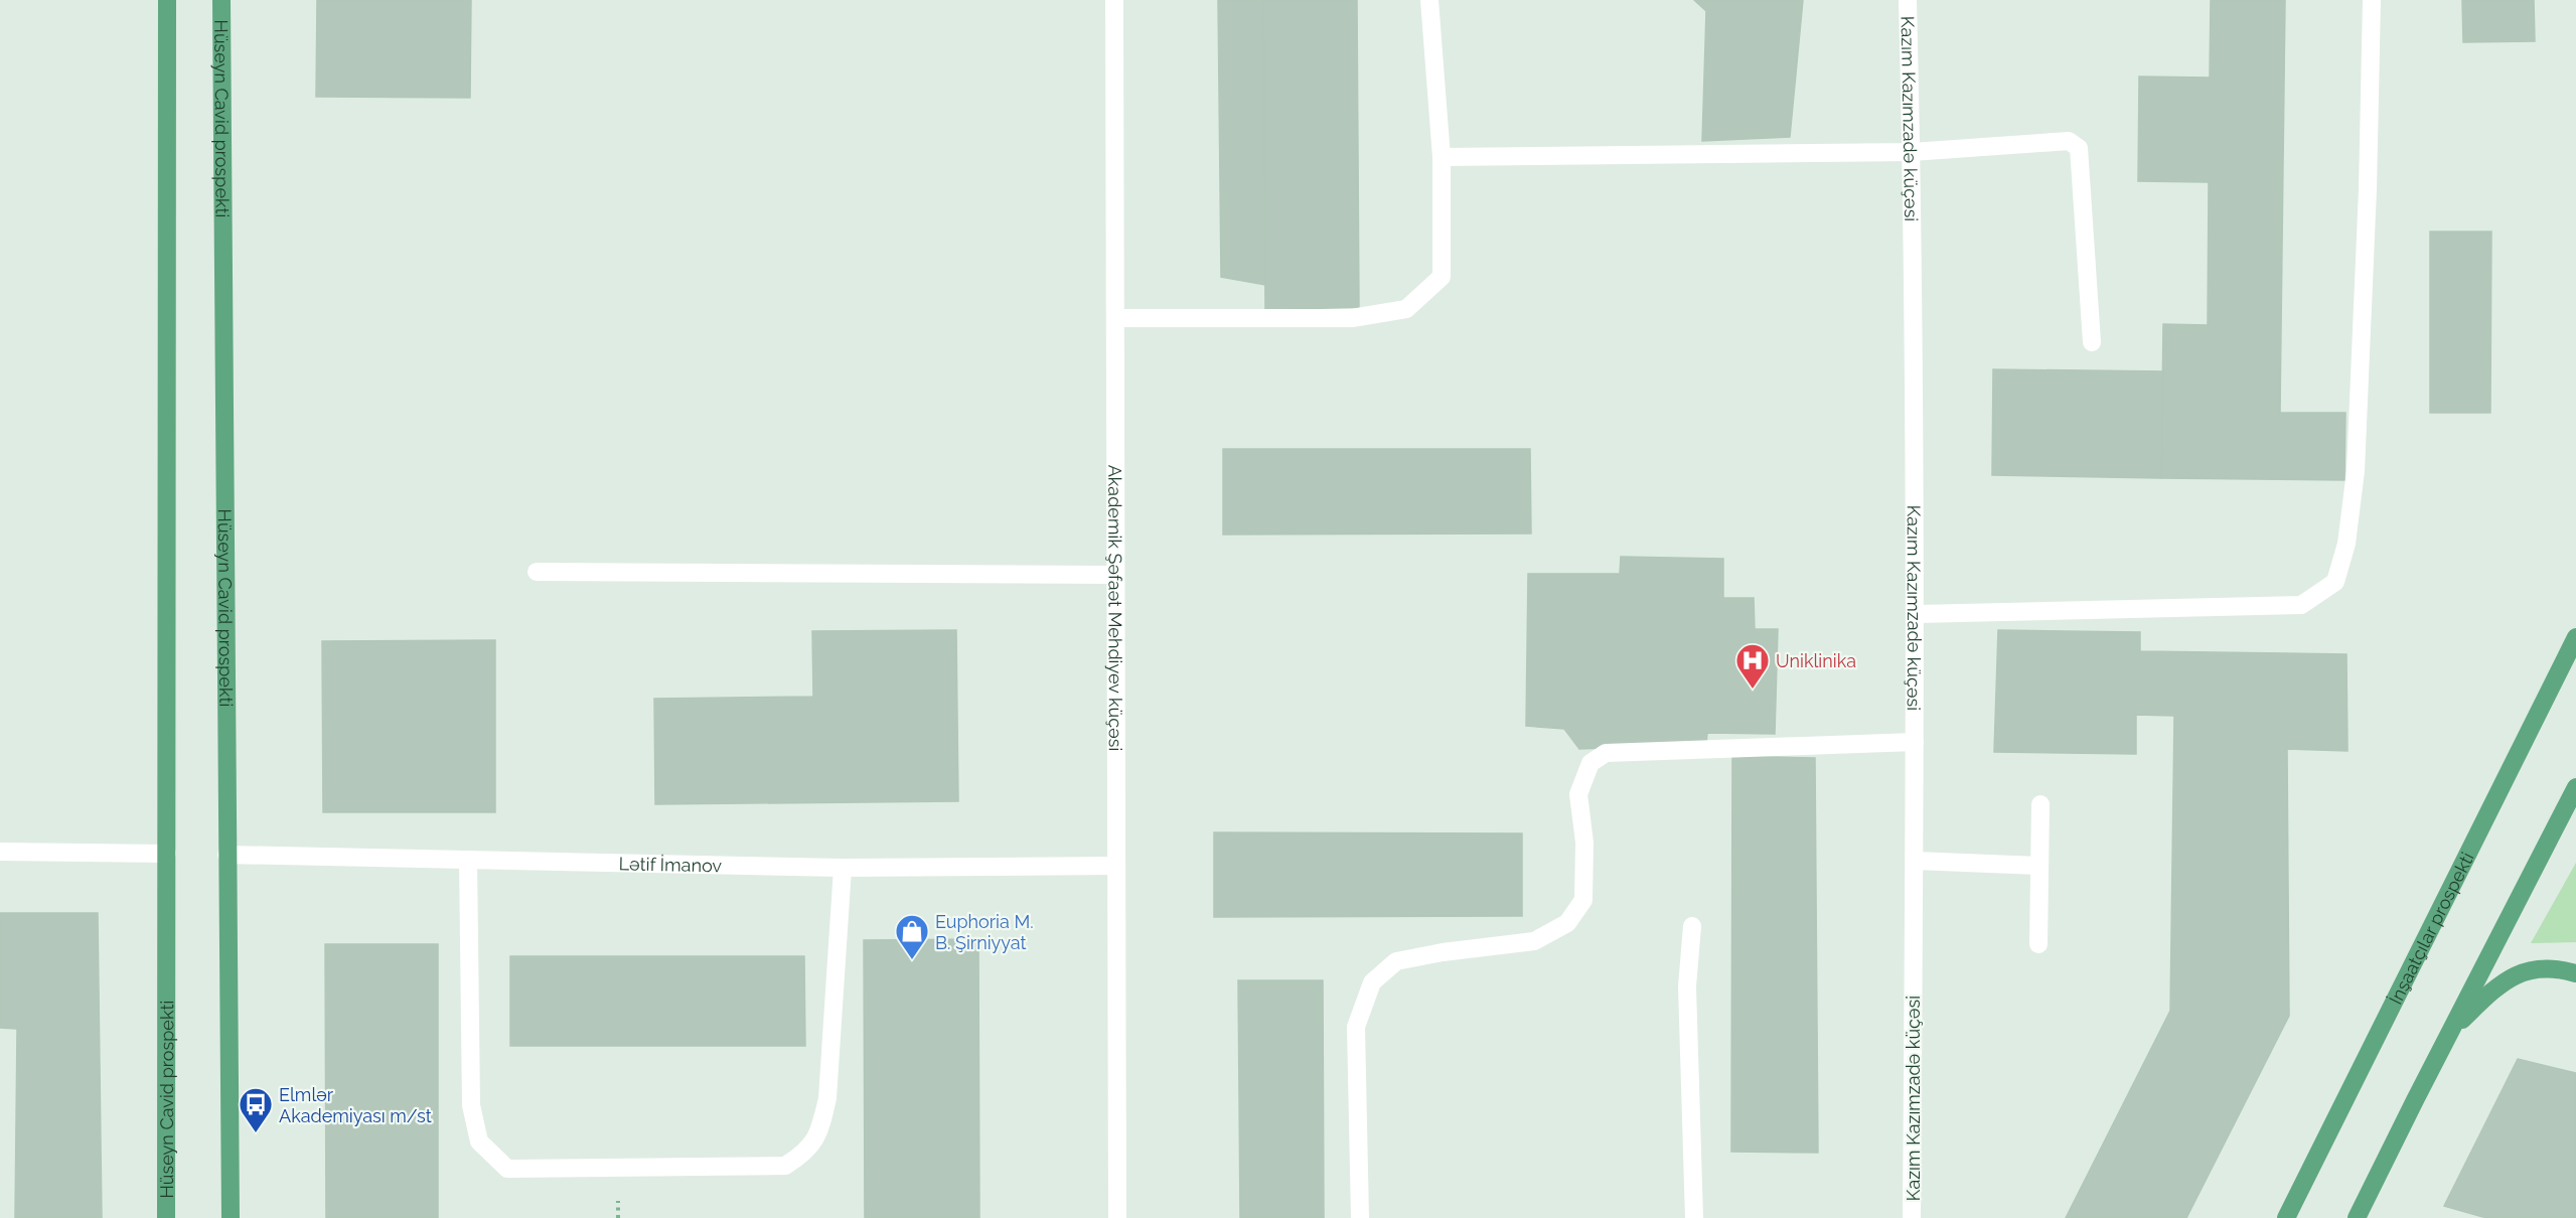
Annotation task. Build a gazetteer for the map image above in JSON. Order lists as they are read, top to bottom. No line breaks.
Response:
{"streets":{"main road":["Hüseyn Cavid prospekti","İnşaatçılar prospekti"],"street":["Kazım Kazımzadə küçəsi","Akademik Şəfaət Mehdiyev küçəsi","Lətif İmanov"]},"crossings":[["Hüseyn Cavid prospekti","Lətif İmanov"],["Akademik Şəfaət Mehdiyev küçəsi","Lətif İmanov"]],"places":{"hospital":["Uniklinika"],"shop":["Euphoria M. B. Şirniyyat"],"bus stop":["Elmlər Akademiyası m/st"]}}
